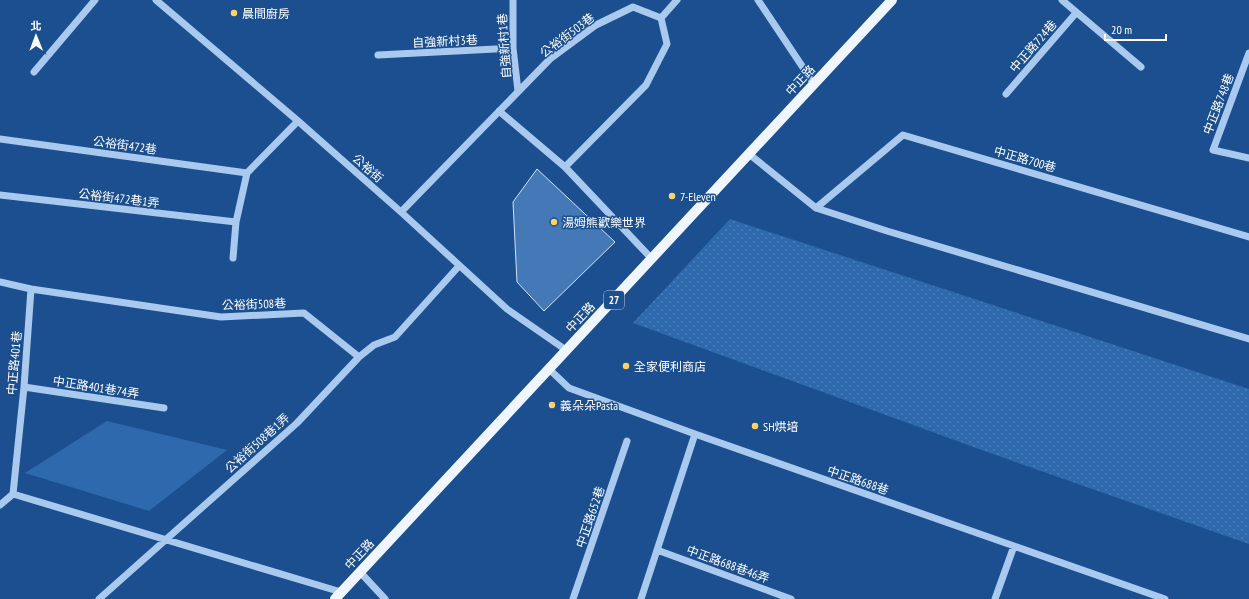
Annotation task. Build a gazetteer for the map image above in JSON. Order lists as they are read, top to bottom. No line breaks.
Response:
{"streets":{"main road":["中正路","27"],"street":["公裕街503巷","自強新村3巷","自強新村1巷","中正路724巷","中正路748巷","公裕街472巷","中正路700巷","公裕街","公裕街472巷1弄","公裕街508巷","中正路401巷","中正路401巷74弄","公裕街508巷1弄","中正路688巷","中正路652巷","中正路688巷46弄"]},"crossings":[["公裕街503巷","自強新村1巷"],["公裕街503巷","公裕街"],["自強新村3巷","自強新村1巷"],["中正路","公裕街"],["中正路","中正路688巷"],["公裕街508巷","中正路401巷"],["公裕街508巷","公裕街508巷1弄"],["中正路401巷","中正路401巷74弄"]],"places":["晨間廚房","7-Eleven","湯姆熊歡樂世界","全家便利商店","義朵朵Pasta","SH烘培"],"scale_bar":"20 m","north":"top"}
